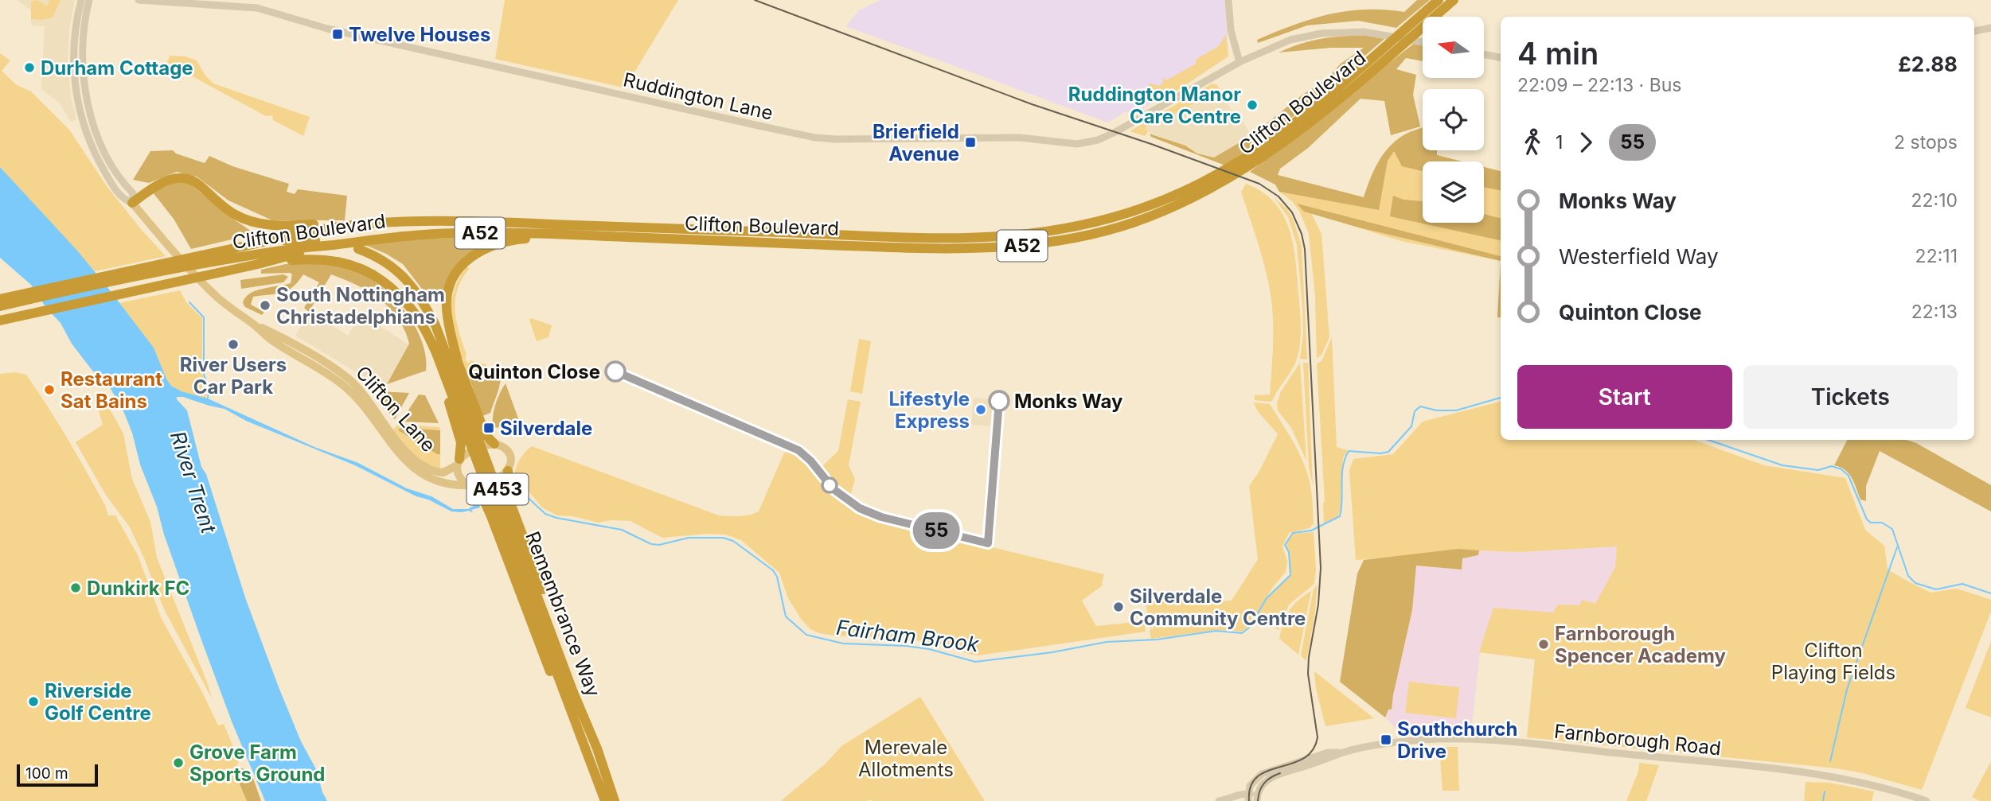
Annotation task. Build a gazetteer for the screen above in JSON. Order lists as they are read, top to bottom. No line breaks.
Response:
{"streets":{"highway":["Clifton Boulevard","A52","A453","Remembrance Way"],"main road":["Ruddington Lane","Clifton Lane","Farnborough Road"]},"crossings":[["Clifton Boulevard","A52"],["Clifton Boulevard","A453"],["A52","Clifton Lane"],["A52","A453"],["Clifton Lane","A453"],["A453","Remembrance Way"]],"water":["River Trent","Fairham Brook"],"parks":["Clifton Playing Fields","Merevale Allotments"],"places":{"transit":["Twelve Houses","Brierfield Avenue","Silverdale","Southchurch Drive"],"other":["Durham Cottage","Ruddington Manor Care Centre","South Nottingham Christadelphians","River Users Car Park","Quinton Close","Restaurant Sat Bains","Monks Way","Lifestyle Express","Dunkirk FC","Silverdale Community Centre","Farnborough Spencer Academy","Riverside Golf Centre","Grove Farm Sports Ground"]},"lines":["bus line 55"],"scale_bar":"100 m","north":"left","page":{"on_map":"55","heading":["4 min","22:09 – 22:13 · Bus","£2.88"],"legs":["1","55","2 stops"],"list":[{"name":"Monks Way","value":"22:10"},{"name":"Westerfield Way","value":"22:11"},{"name":"Quinton Close","value":"22:13"}],"buttons":["Start","Tickets"],"scale":"100 m"}}
